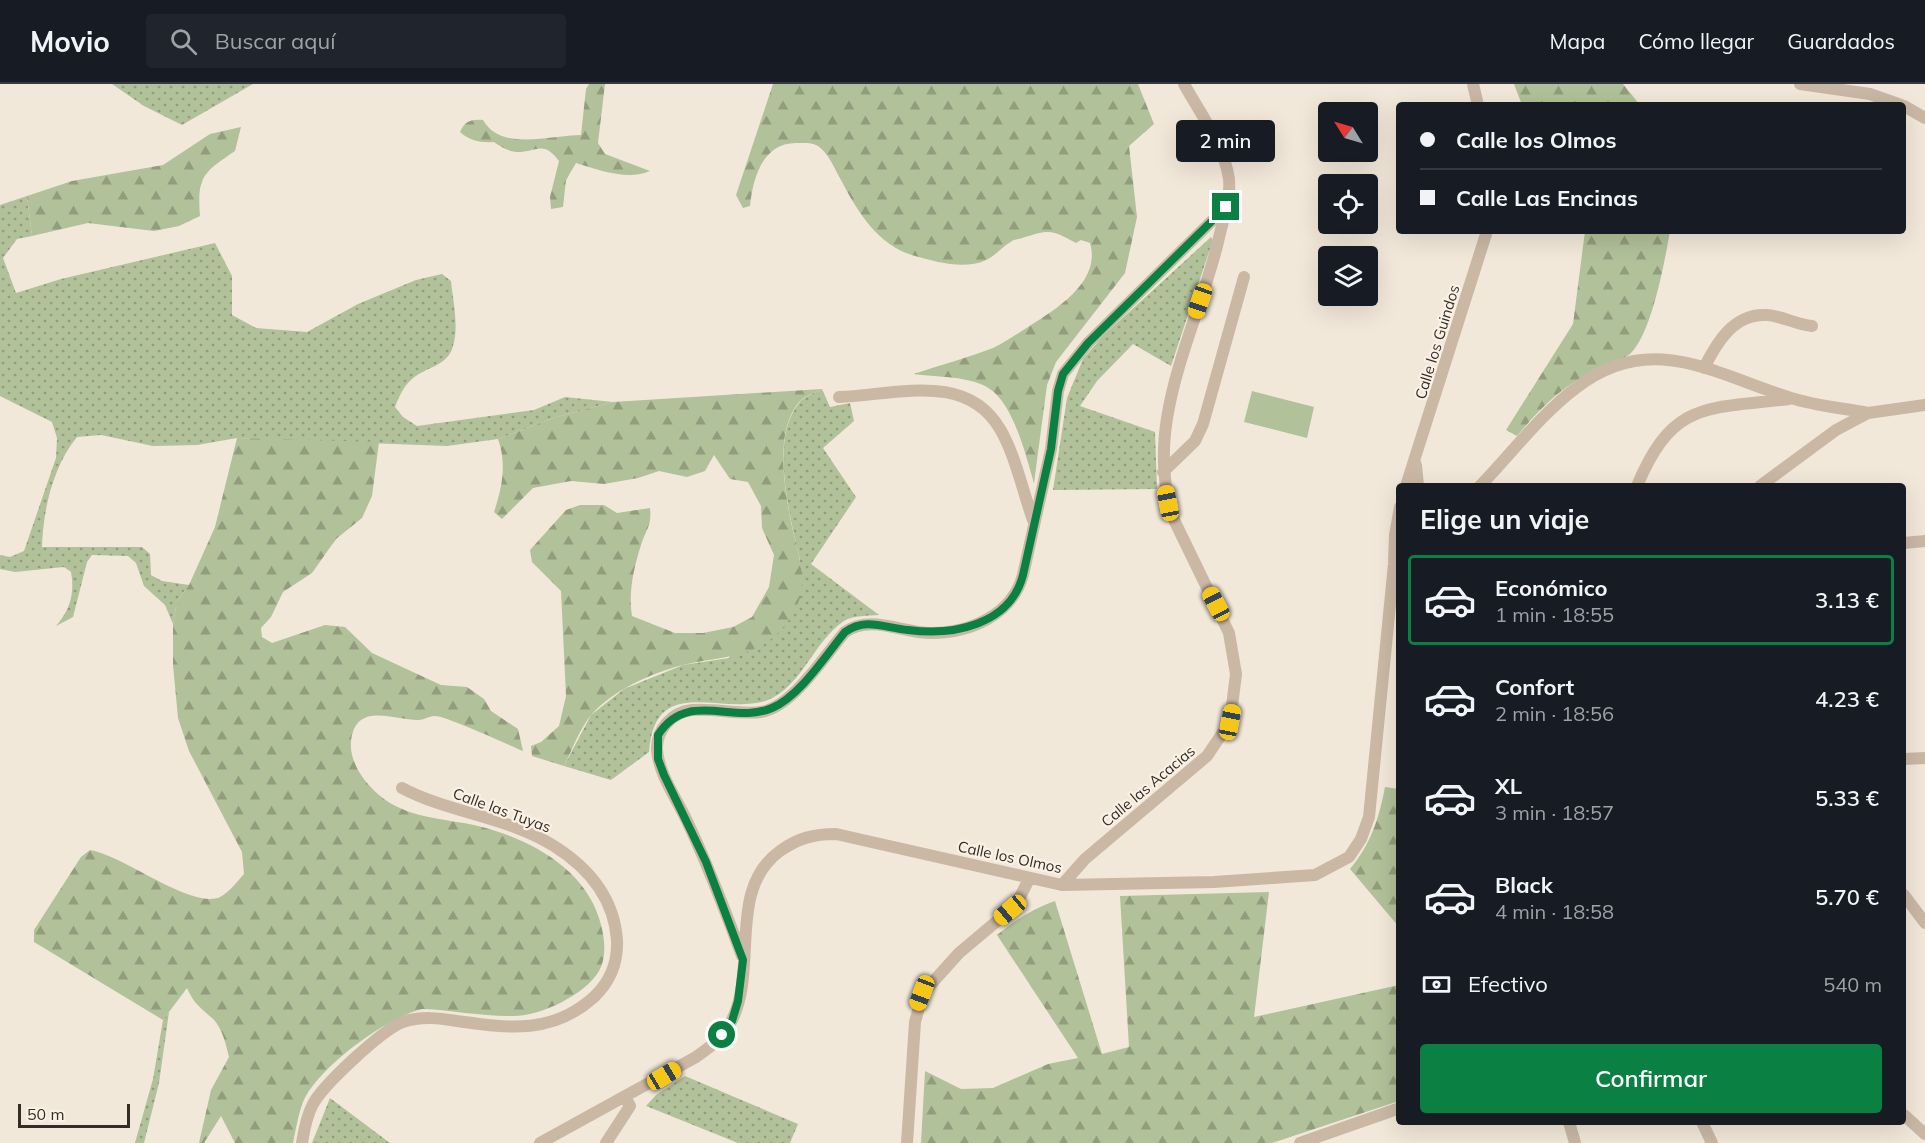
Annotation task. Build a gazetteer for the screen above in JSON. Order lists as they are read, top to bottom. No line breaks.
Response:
{"streets":{"street":["Calle los Guindos","Calle las Acacias","Calle las Tuyas","Calle los Olmos"]},"crossings":[["Calle las Acacias","Calle los Olmos"]],"scale_bar":"50 m","north":"top left","page":{"header":"Movio","search":"Buscar aquí","nav":["Mapa","Cómo llegar","Guardados"],"banner":["Calle los Olmos","Calle Las Encinas"],"bubble":"2 min","heading":"Elige un viaje","list":[{"name":"Económico","note":"1 min · 18:55","value":"3.13 €"},{"name":"Confort","note":"2 min · 18:56","value":"4.23 €"},{"name":"XL","note":"3 min · 18:57","value":"5.33 €"},{"name":"Black","note":"4 min · 18:58","value":"5.70 €"}],"pay":["Efectivo","540 m"],"buttons":"Confirmar","scale":"50 m"}}
